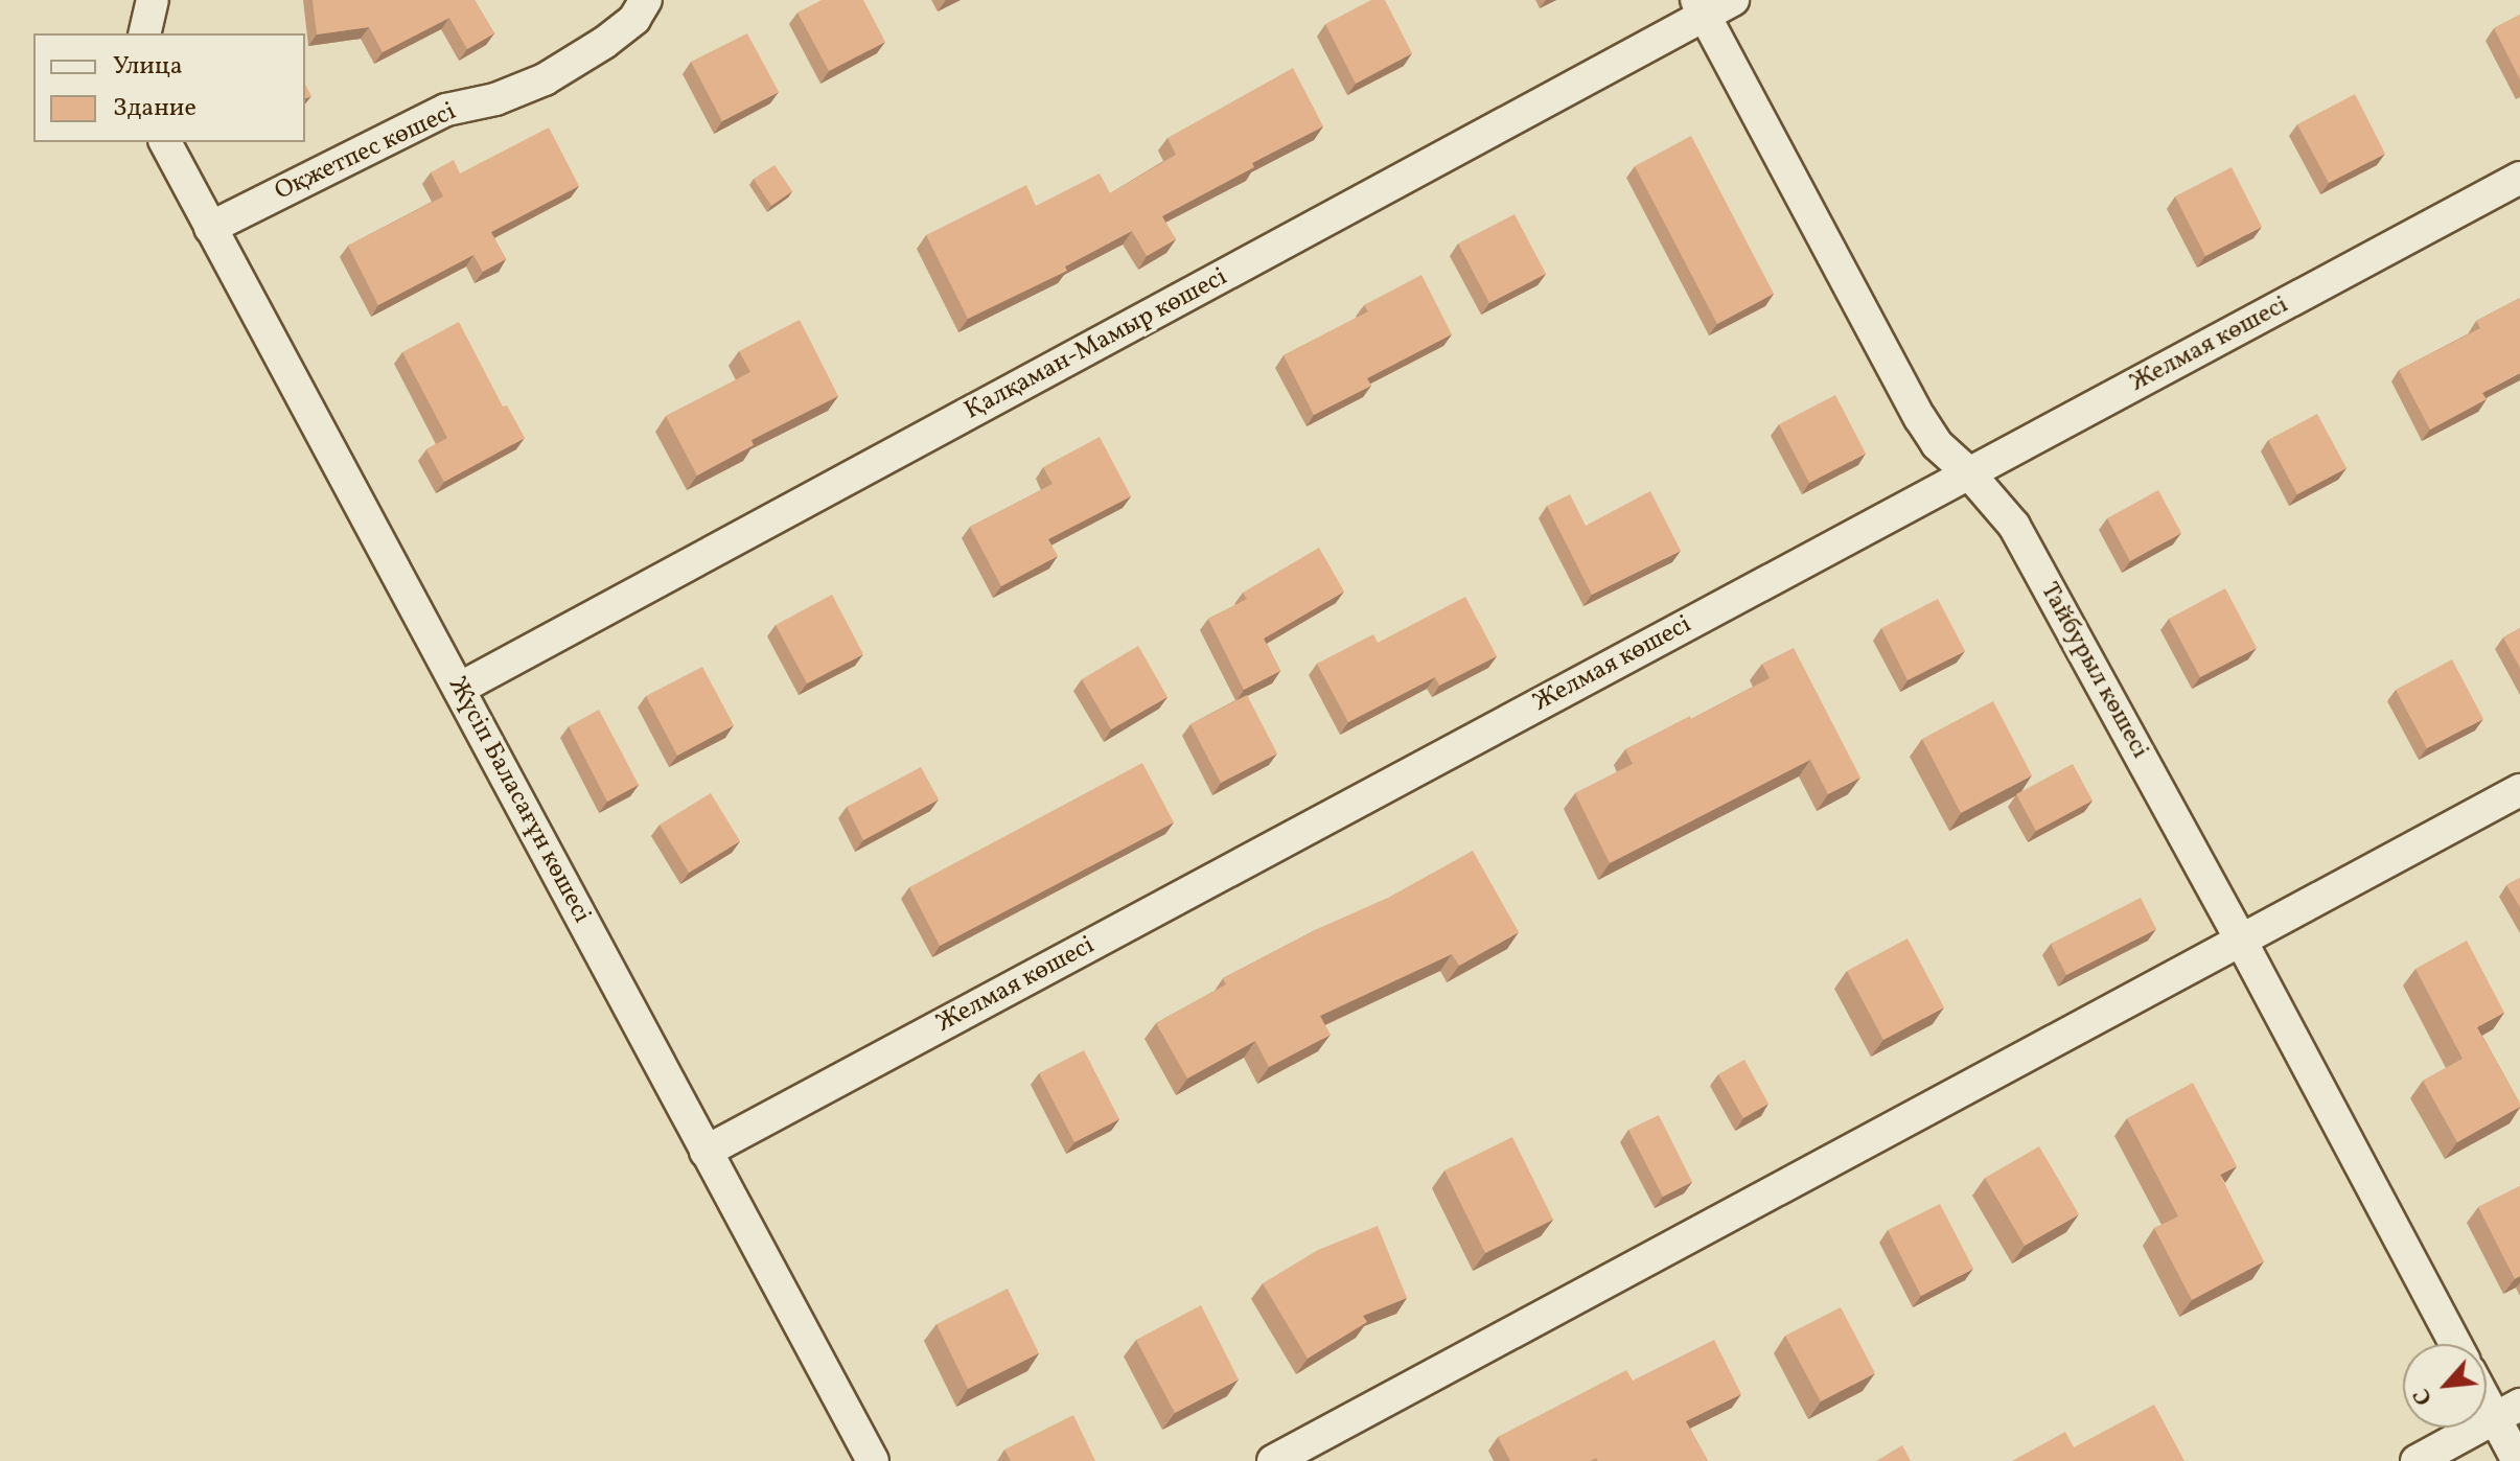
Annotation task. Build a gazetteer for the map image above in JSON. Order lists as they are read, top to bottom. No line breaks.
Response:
{"streets":{"street":["Оқжетпес көшесі","Қалқаман-Мамыр көшесі","Желмая көшесі","Тайбурыл көшесі","Жүсіп Баласағұн көшесі"]},"crossings":[["Оқжетпес көшесі","Жүсіп Баласағұн көшесі"],["Қалқаман-Мамыр көшесі","Тайбурыл көшесі"],["Қалқаман-Мамыр көшесі","Жүсіп Баласағұн көшесі"],["Желмая көшесі","Тайбурыл көшесі"],["Желмая көшесі","Жүсіп Баласағұн көшесі"]],"legend":["Улица","Здание"],"north":"bottom left"}
